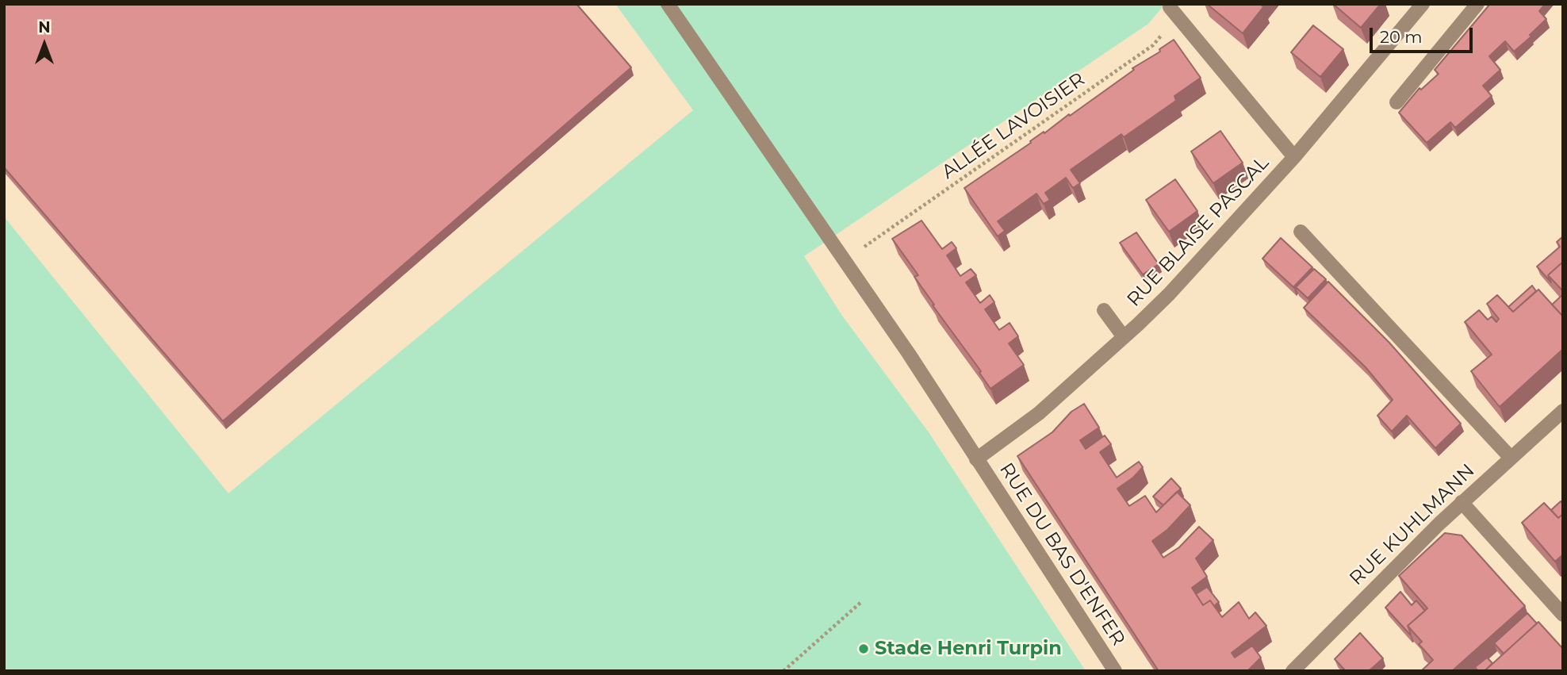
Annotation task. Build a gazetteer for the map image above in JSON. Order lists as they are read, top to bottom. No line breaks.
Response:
{"streets":{"street":["RUE BLAISE PASCAL","RUE KUHLMANN","RUE DU BAS D'ENFER"],"path":["ALLÉE LAVOISIER"]},"crossings":[["ALLÉE LAVOISIER","RUE DU BAS D'ENFER"],["RUE BLAISE PASCAL","RUE DU BAS D'ENFER"]],"places":["Stade Henri Turpin"],"scale_bar":"20 m","north":"top"}
